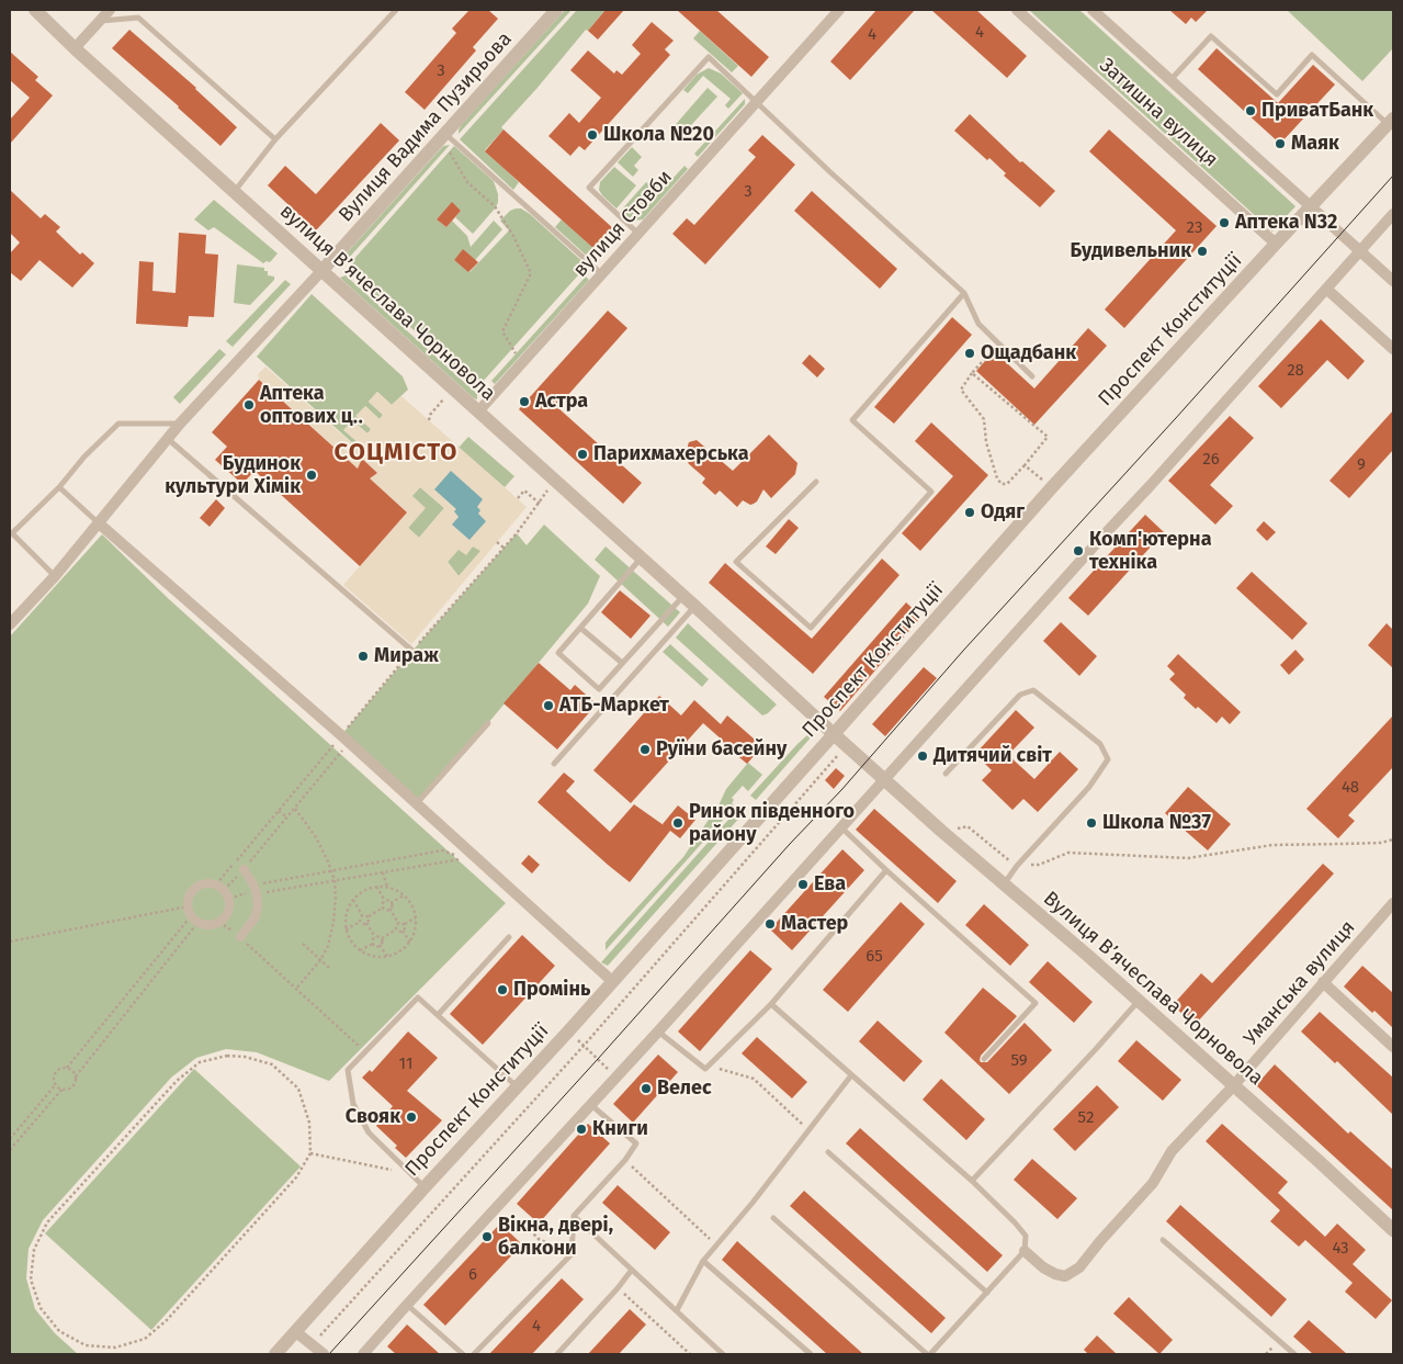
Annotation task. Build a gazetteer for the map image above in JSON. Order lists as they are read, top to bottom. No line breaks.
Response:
{"streets":{"street":["Затишна вулиця","Вулиця Вадима Пузирьова","вулиця Стовби","вулиця Вʼячеслава Чорновола","Проспект Конституції","Уманська вулиця","Вулиця Вʼячеслава Чорновола"]},"crossings":[["Затишна вулиця","Проспект Конституції"],["Вулиця Вадима Пузирьова","вулиця Вʼячеслава Чорновола"],["вулиця Стовби","вулиця Вʼячеслава Чорновола"],["вулиця Вʼячеслава Чорновола","Проспект Конституції"],["вулиця Вʼячеслава Чорновола","Вулиця Вʼячеслава Чорновола"],["Уманська вулиця","Вулиця Вʼячеслава Чорновола"]],"districts":["СОЦМІСТО"],"places":["ПриватБанк","Школа №20","Маяк","Аптека N32","Будивельник","Ощадбанк","Астра","Аптека оптових ц‥","Парихмахерська","Будинок культури Хімік","Одяг","Комп'ютерна техніка","Мираж","АТБ-Маркет","Руїни басейну","Дитячий світ","Ринок південного району","Школа №37","Ева","Мастер","Промінь","Велес","Свояк","Книги","Вікна, двері, балкони"],"house_numbers":["4","4","3","3","23","28","26","9","48","65","59","11","52","43","6","4"]}
